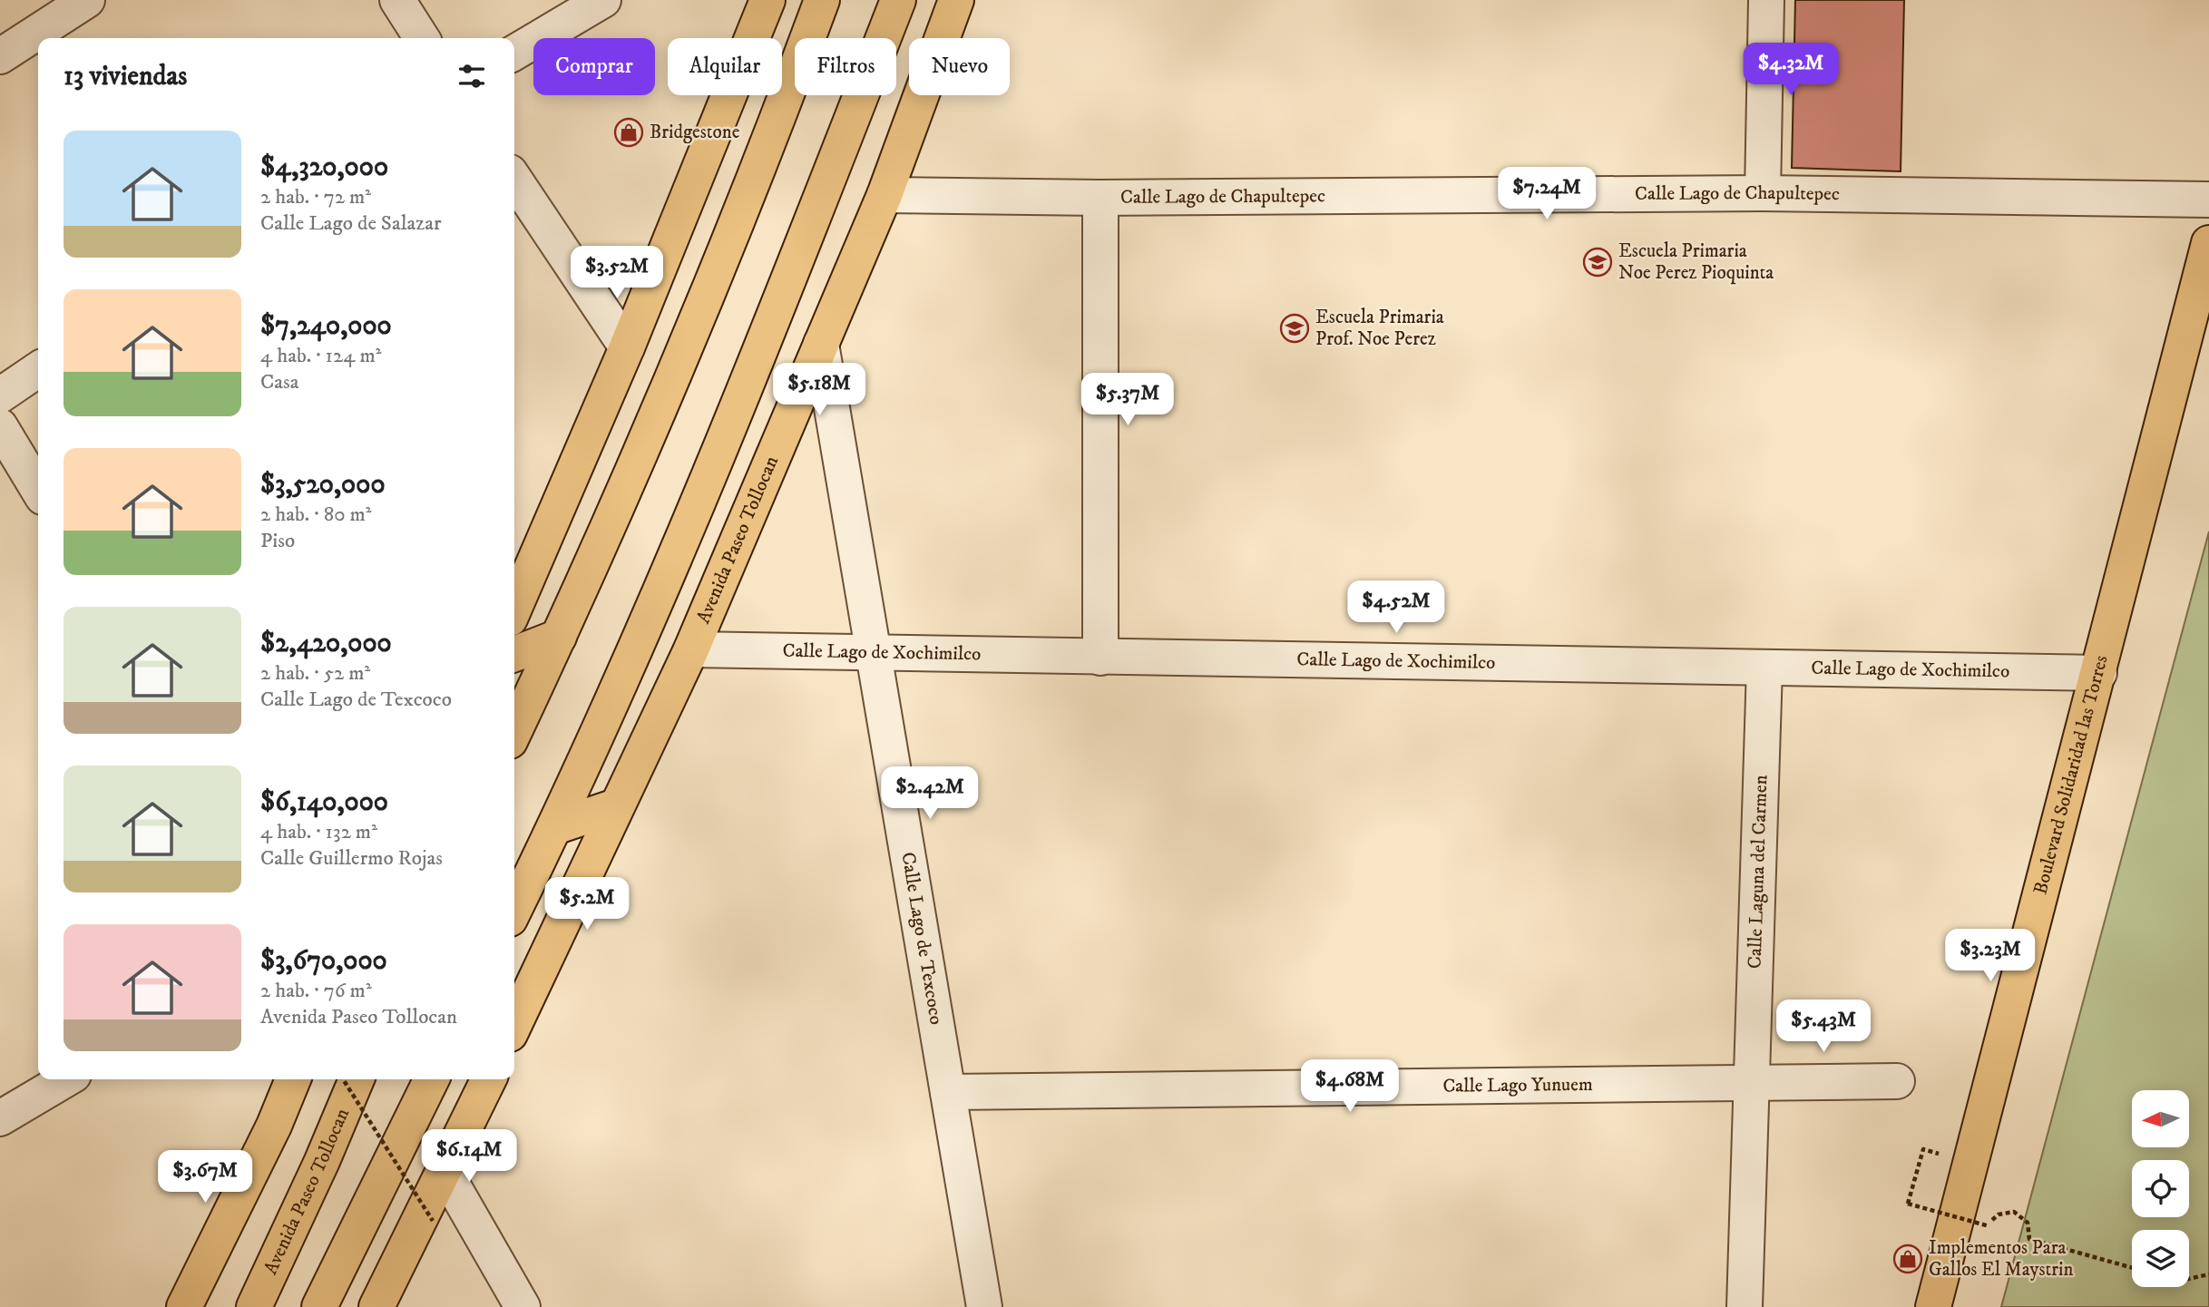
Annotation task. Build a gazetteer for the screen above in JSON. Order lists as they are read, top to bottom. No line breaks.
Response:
{"streets":{"main road":["Avenida Paseo Tollocan","Boulevard Solidaridad las Torres"],"street":["Calle Lago de Chapultepec","Calle Lago de Xochimilco","Calle Laguna del Carmen","Calle Lago de Texcoco","Calle Lago Yunuem"]},"crossings":[["Calle Lago de Chapultepec","Avenida Paseo Tollocan"],["Avenida Paseo Tollocan","Calle Lago de Xochimilco"],["Avenida Paseo Tollocan","Calle Lago de Texcoco"],["Calle Lago de Xochimilco","Boulevard Solidaridad las Torres"],["Calle Lago de Xochimilco","Calle Laguna del Carmen"],["Calle Lago de Xochimilco","Calle Lago de Texcoco"],["Calle Laguna del Carmen","Calle Lago Yunuem"],["Calle Lago de Texcoco","Calle Lago Yunuem"]],"places":{"shop":["Bridgestone","Implementos Para Gallos El Maystrin"],"school or university":["Escuela Primaria Noe Perez Pioquinta","Escuela Primaria Prof. Noe Perez"]},"north":"left","page":{"chip":["Comprar","Alquilar","Filtros","Nuevo"],"heading":"13 viviendas","price":["$4.32M","$7.24M","$3.52M","$5.18M","$5.37M","$4.52M","$2.42M","$5.2M","$3.23M","$5.43M","$4.68M","$6.14M","$3.67M"],"list":[{"name":"$4,320,000","note":"2 hab. · 72 m² · Calle Lago de Salazar"},{"name":"$7,240,000","note":"4 hab. · 124 m² · Casa"},{"name":"$3,520,000","note":"2 hab. · 80 m² · Piso"},{"name":"$2,420,000","note":"2 hab. · 52 m² · Calle Lago de Texcoco"},{"name":"$6,140,000","note":"4 hab. · 132 m² · Calle Guillermo Rojas"},{"name":"$3,670,000","note":"2 hab. · 76 m² · Avenida Paseo Tollocan"}]}}
